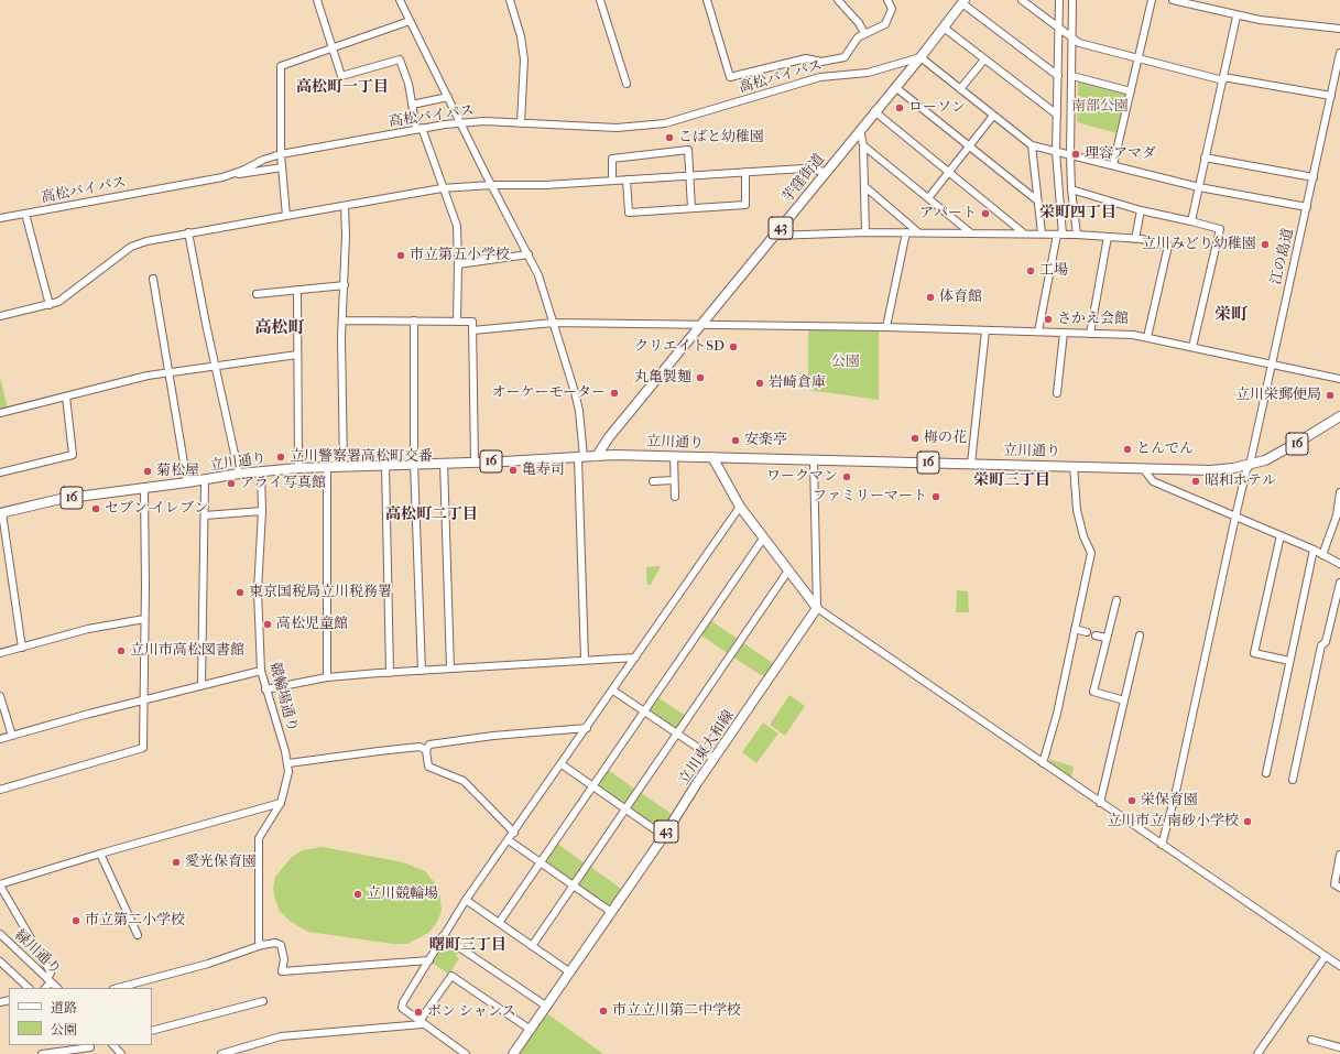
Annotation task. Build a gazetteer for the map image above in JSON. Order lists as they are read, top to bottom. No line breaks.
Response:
{"streets":{"main road":["芋窪街道","43","立川通り","16","立川東大和線"],"street":["高松バイパス","江の島道","競輪場通り","緑川通り"]},"crossings":[["高松バイパス","芋窪街道"],["芋窪街道","立川通り"],["江の島道","立川通り"],["立川通り","競輪場通り"]],"districts":["高松町一丁目","栄町四丁目","栄町","高松町","栄町三丁目","高松町二丁目","曙町三丁目"],"parks":["南部公園","公園"],"places":["ローソン","こばと幼稚園","理容アマダ","アパート","立川みどり幼稚園","市立第五小学校","工場","体育館","さかえ会館","クリエイトSD","丸亀製麺","岩崎倉庫","オーケーモーター","立川栄郵便局","梅の花","安楽亭","とんでん","立川警察署高松町交番","亀寿司","菊松屋","ワークマン","昭和ホテル","アライ写真館","ファミリーマート","セブン-イレブン","東京国税局立川税務署","高松児童館","立川市高松図書館","栄保育園","立川市立 南砂小学校","愛光保育園","立川競輪場","市立第二小学校","市立立川第二中学校","ボン シャンス"],"legend":["道路","公園"]}
